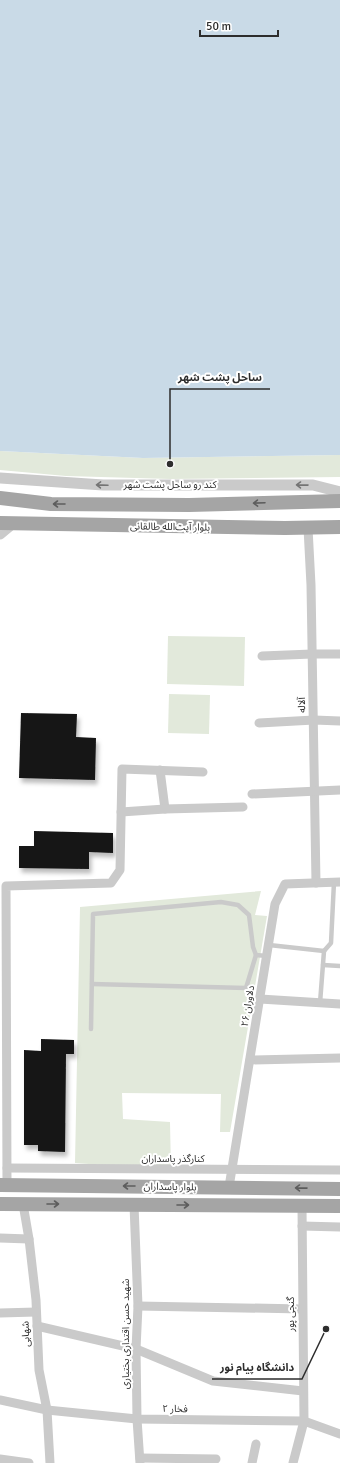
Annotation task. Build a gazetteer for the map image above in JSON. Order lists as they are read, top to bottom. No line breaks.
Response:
{"streets":{"main road":["بلوار آیت‌الله طالقانی","بلوار پاسداران"],"street":["کند رو ساحل پشت شهر","آلاله","دلاوران ۲۶","کنارگذر پاسداران","گنجی پور","شهابی","شهید حسن اقتداری بختیاری","فخار ۲"]},"crossings":[["بلوار آیت‌الله طالقانی","آلاله"],["آلاله","دلاوران ۲۶"],["دلاوران ۲۶","کنارگذر پاسداران"],["دلاوران ۲۶","بلوار پاسداران"],["بلوار پاسداران","گنجی پور"],["بلوار پاسداران","شهابی"],["بلوار پاسداران","شهید حسن اقتداری بختیاری"],["گنجی پور","فخار ۲"],["شهابی","فخار ۲"],["شهید حسن اقتداری بختیاری","فخار ۲"]],"one_way":["کند رو ساحل پشت شهر"],"places":["ساحل پشت شهر","دانشگاه پیام نور"],"scale_bar":"50 m"}
